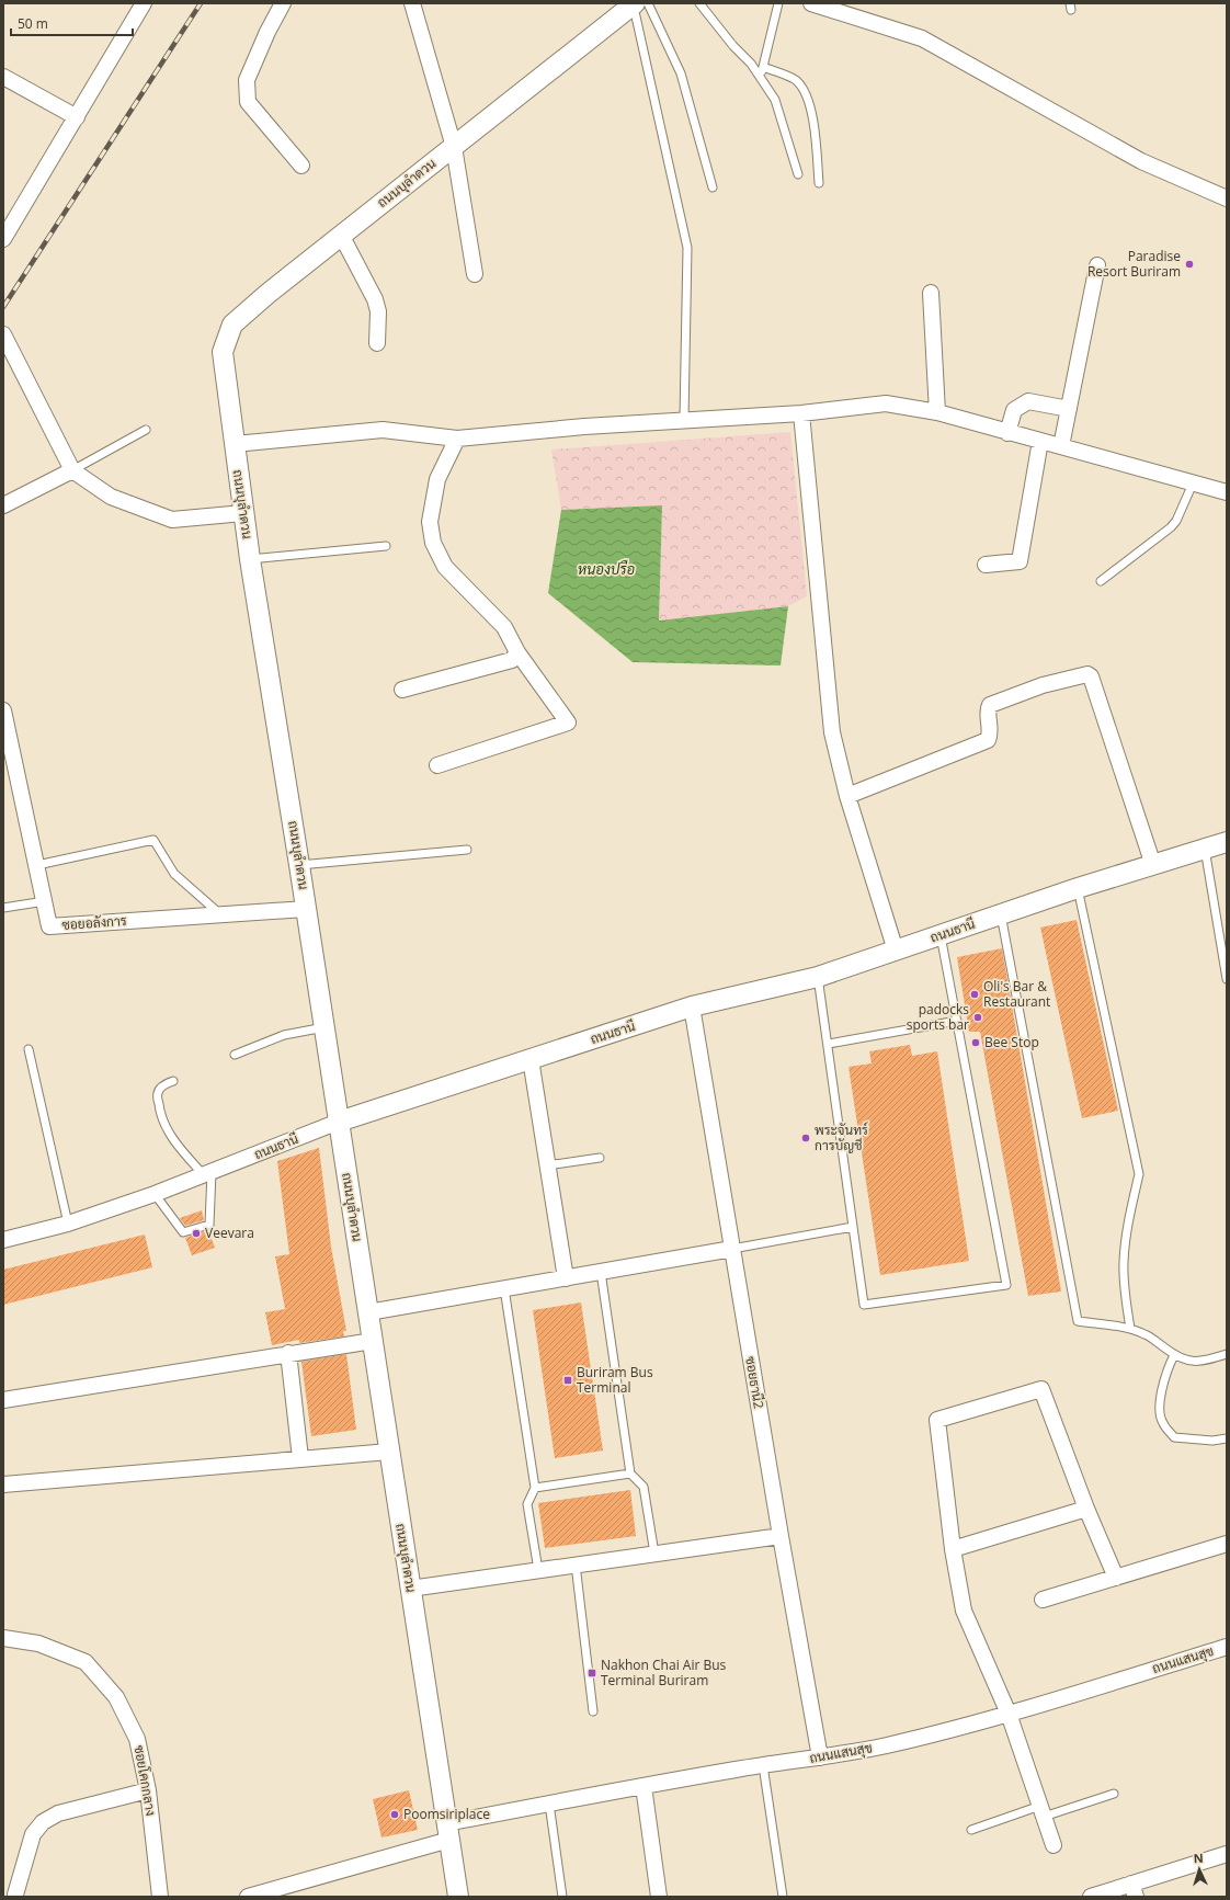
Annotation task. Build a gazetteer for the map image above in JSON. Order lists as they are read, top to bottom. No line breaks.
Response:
{"streets":{"street":["ถนนบุลำดวน","ซอยอลังการ","ถนนธานี","ซอยธานี2","ถนนแสนสุข","ซอยโคกกลาง"]},"crossings":[["ถนนบุลำดวน","ซอยอลังการ"],["ถนนบุลำดวน","ถนนธานี"],["ถนนบุลำดวน","ถนนแสนสุข"],["ถนนธานี","ซอยธานี2"],["ซอยธานี2","ถนนแสนสุข"]],"water":["หนองปรือ"],"places":{"other":["Paradise Resort Buriram","Oli's Bar & Restaurant","padocks sports bar","Bee Stop","พระจันทร์ การบัญชี","Veevara","Poomsiriplace"],"transit":["Buriram Bus Terminal","Nakhon Chai Air Bus Terminal Buriram"]},"scale_bar":"50 m","north":"top"}
